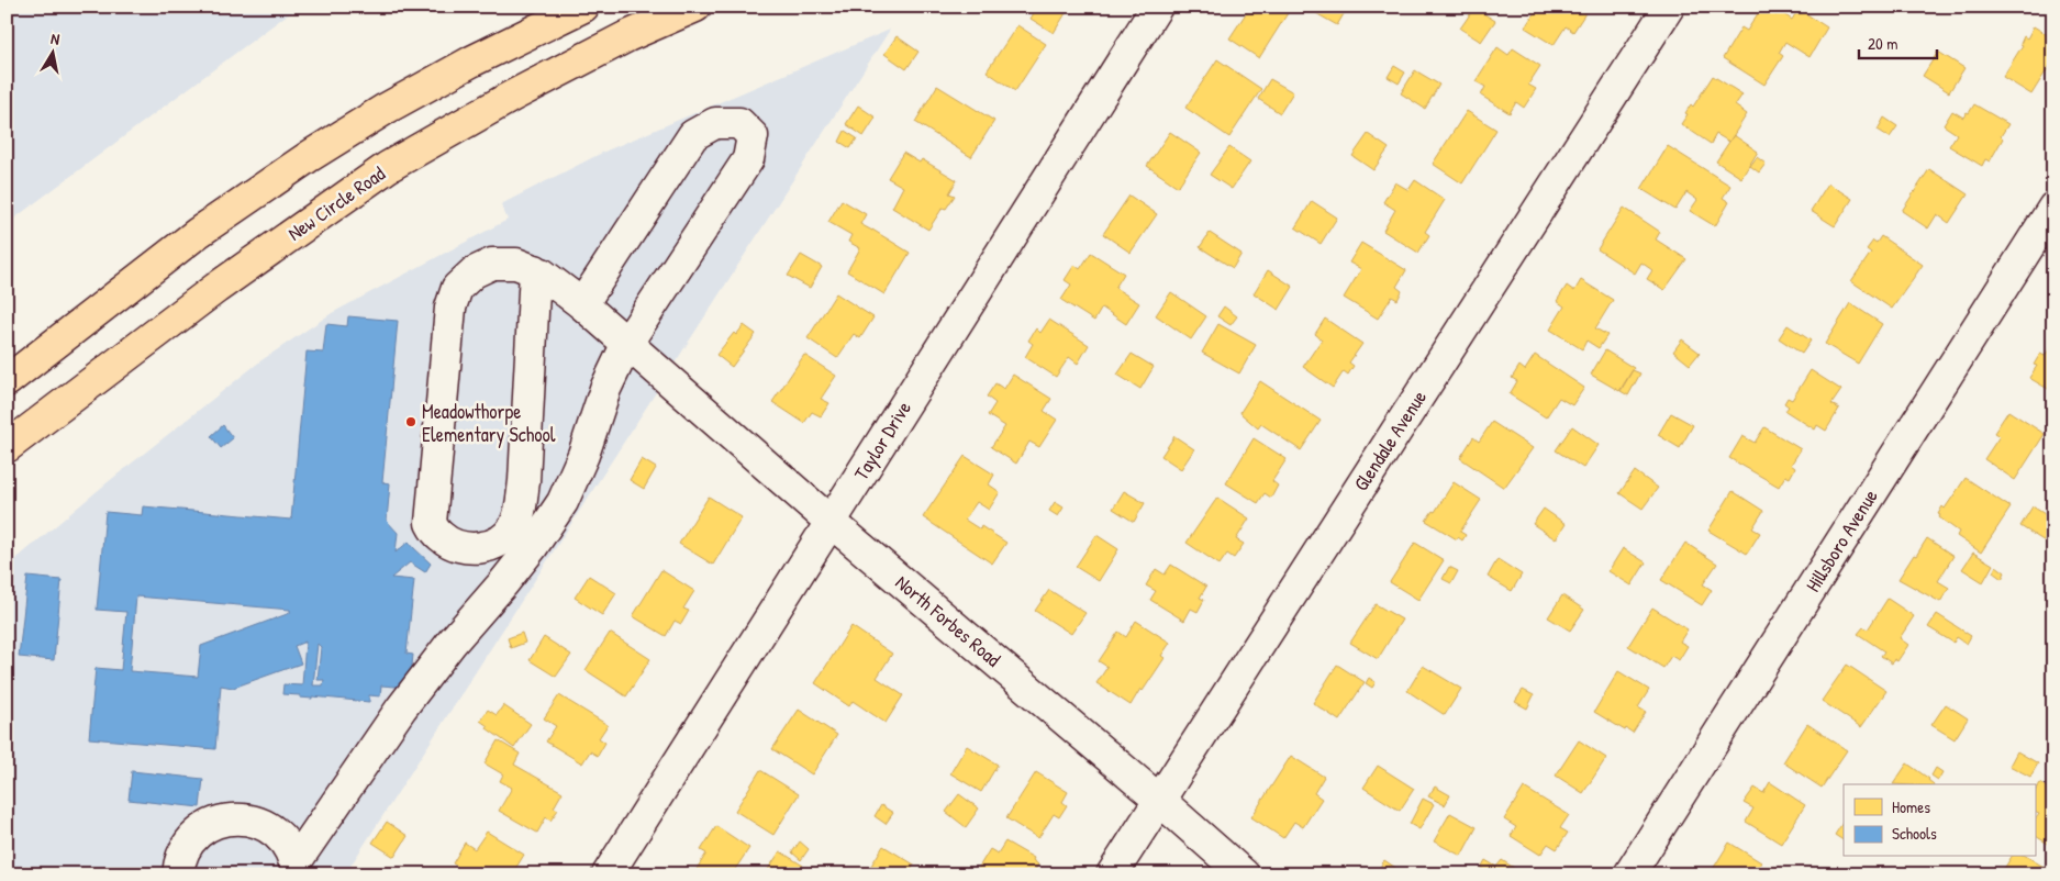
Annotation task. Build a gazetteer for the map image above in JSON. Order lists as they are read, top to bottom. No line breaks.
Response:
{"streets":{"highway":["New Circle Road"],"street":["Taylor Drive","Glendale Avenue","Hillsboro Avenue","North Forbes Road"]},"crossings":[["Taylor Drive","North Forbes Road"],["Glendale Avenue","North Forbes Road"]],"places":["Meadowthorpe Elementary School"],"legend":["Homes","Schools"],"scale_bar":"20 m","north":"top"}
